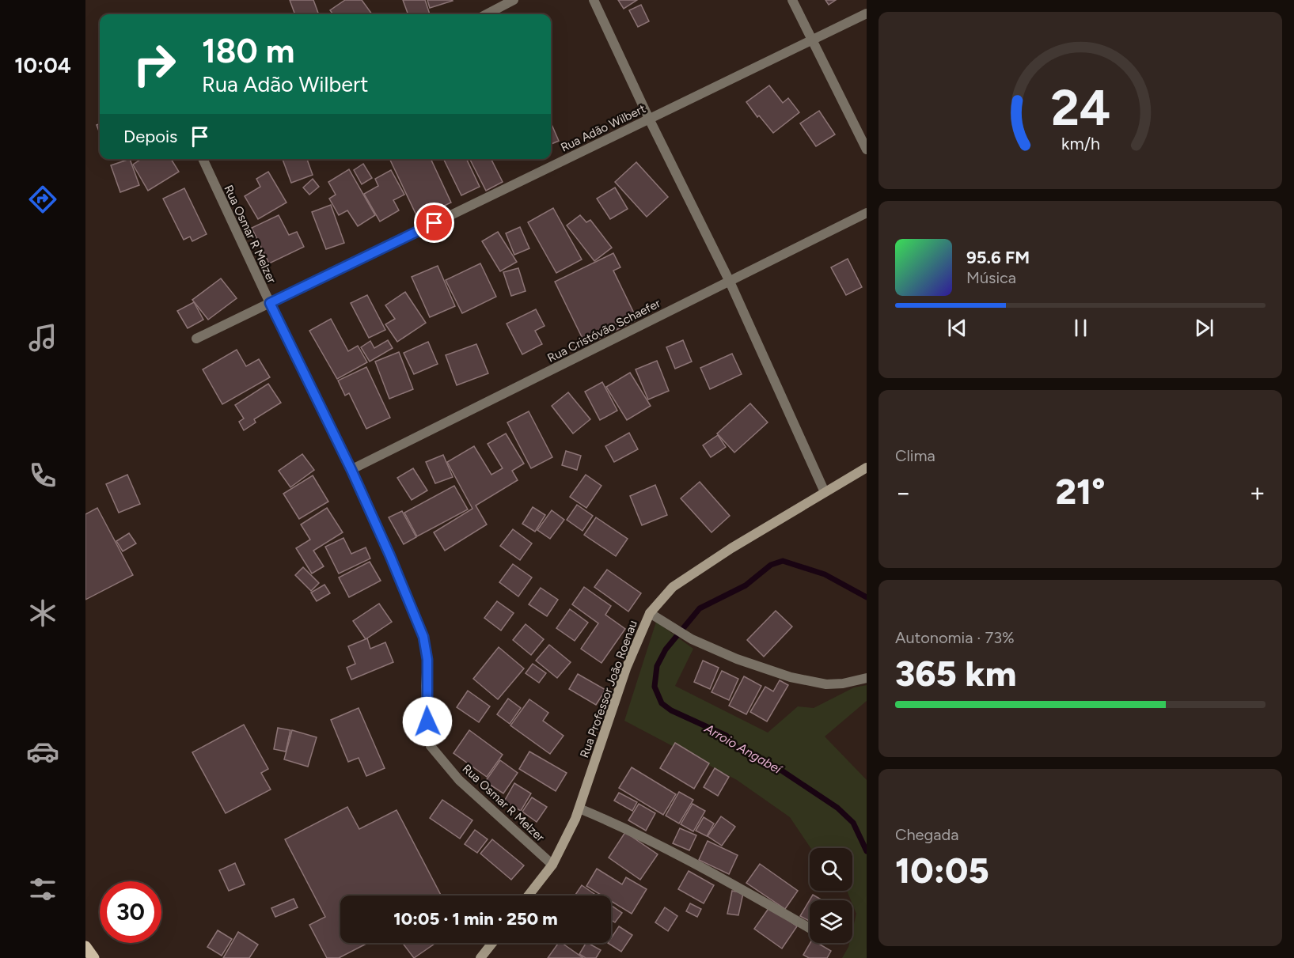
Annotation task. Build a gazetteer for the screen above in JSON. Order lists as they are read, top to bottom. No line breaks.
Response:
{"streets":{"street":["Rua Adão Wilbert","Rua Osmar R Melzer","Rua Cristóvão Schaefer","Rua Professor João Roenau"]},"crossings":[["Rua Adão Wilbert","Rua Osmar R Melzer"],["Rua Osmar R Melzer","Rua Cristóvão Schaefer"],["Rua Osmar R Melzer","Rua Professor João Roenau"]],"water":["Arroio Angabeí"],"page":{"tabs":"10:04","turn":["180 m","Rua Adão Wilbert"],"then":"Depois","song":["95.6 FM","Música"],"tile":["Clima",["Autonomia · 73%","365 km"],["Chegada","10:05"]],"heat":["−","21°","+"],"limit":"30","trip":"10:05 · 1 min · 250 m","gauge":["24","km/h"]}}
